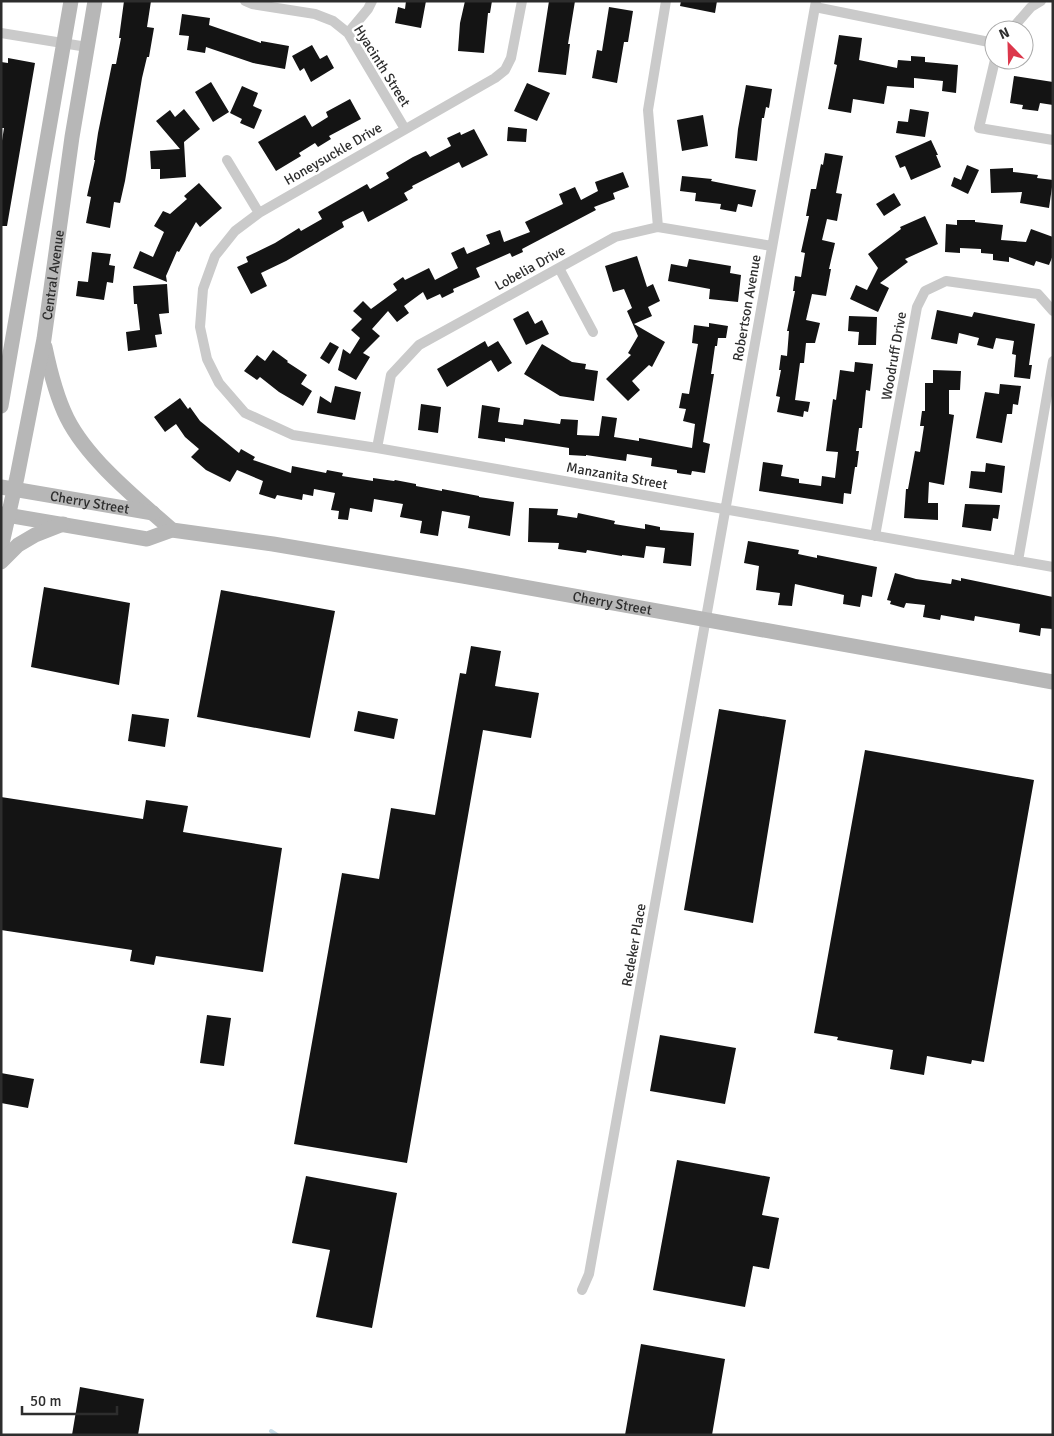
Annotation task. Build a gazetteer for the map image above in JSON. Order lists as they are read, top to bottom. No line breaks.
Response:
{"streets":{"street":["Hyacinth Street","Honeysuckle Drive","Lobelia Drive","Central Avenue","Robertson Avenue","Woodruff Drive","Manzanita Street","Cherry Street","Redeker Place"]},"crossings":[["Hyacinth Street","Honeysuckle Drive"],["Honeysuckle Drive","Manzanita Street"],["Lobelia Drive","Robertson Avenue"],["Lobelia Drive","Manzanita Street"],["Central Avenue","Cherry Street"],["Robertson Avenue","Manzanita Street"],["Robertson Avenue","Cherry Street"],["Robertson Avenue","Redeker Place"],["Woodruff Drive","Manzanita Street"],["Cherry Street","Redeker Place"]],"scale_bar":"50 m","north":"top left"}
